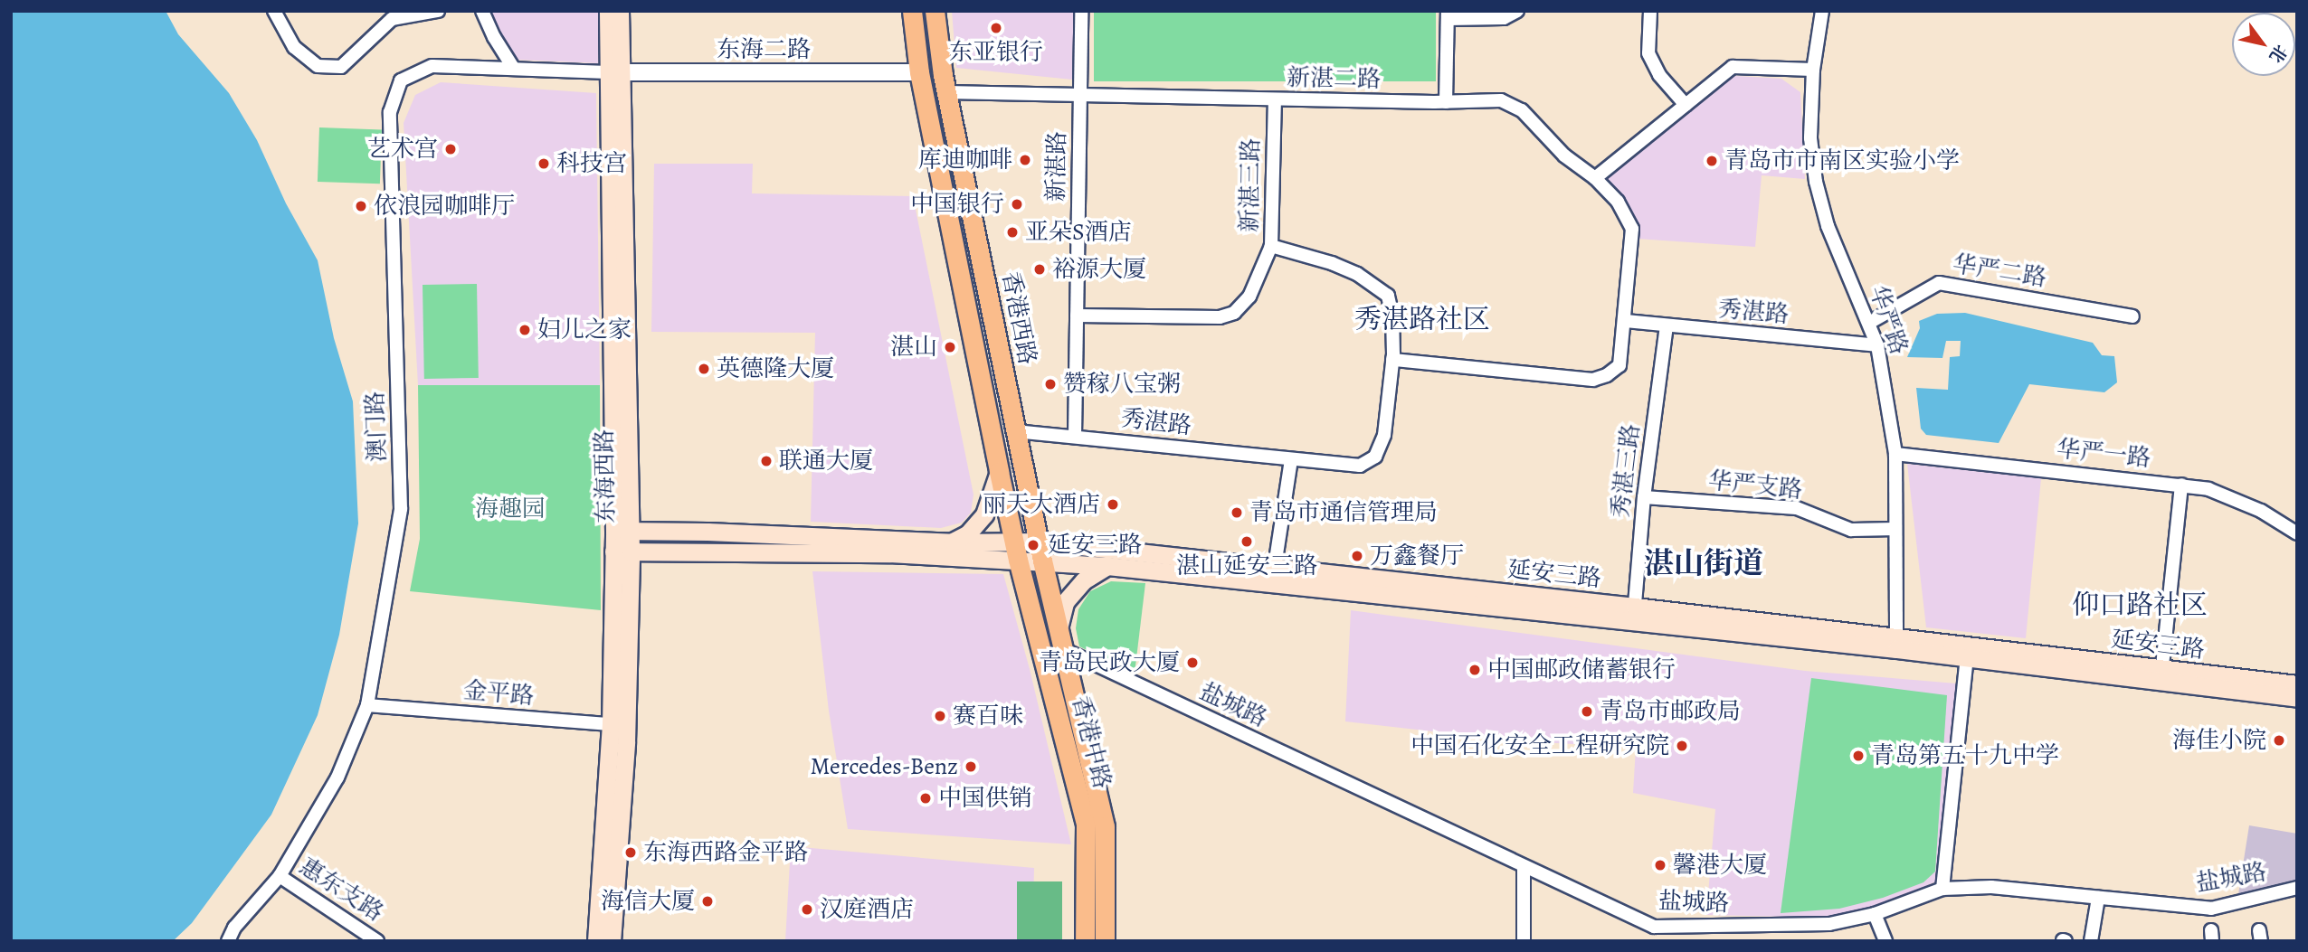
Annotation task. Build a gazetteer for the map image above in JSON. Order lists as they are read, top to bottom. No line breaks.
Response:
{"streets":{"main road":["香港西路","东海西路","延安三路","香港中路"],"street":["东海二路","新湛二路","新湛路","新湛三路","华严二路","秀湛路","华严路","澳门路","华严一路","秀湛三路","华严支路","金平路","盐城路","惠东支路"]},"crossings":[["东海二路","香港西路"],["东海二路","澳门路"],["东海二路","东海西路"],["新湛二路","新湛路"],["新湛二路","新湛三路"],["新湛二路","秀湛路"],["新湛二路","香港西路"],["新湛路","新湛三路"],["新湛路","秀湛路"],["新湛三路","秀湛路"],["华严二路","华严路"],["秀湛路","香港西路"],["秀湛路","华严路"],["秀湛路","秀湛三路"],["香港西路","延安三路"],["香港西路","香港中路"],["华严路","华严一路"],["华严路","华严支路"],["华严路","延安三路"],["澳门路","东海西路"],["澳门路","金平路"],["澳门路","惠东支路"],["秀湛三路","华严支路"],["秀湛三路","延安三路"],["东海西路","延安三路"],["东海西路","金平路"],["延安三路","香港中路"],["盐城路","香港中路"]],"districts":["秀湛路社区","湛山街道","仰口路社区"],"parks":["海趣园"],"places":["东亚银行","艺术宫","库迪咖啡","青岛市市南区实验小学","科技宫","中国银行","依浪园咖啡厅","亚朵S酒店","裕源大厦","妇儿之家","湛山","英德隆大厦","赞稼八宝粥","联通大厦","丽天大酒店","青岛市通信管理局","湛山延安三路","延安三路","万鑫餐厅","青岛民政大厦","中国邮政储蓄银行","青岛市邮政局","赛百味","海佳小院","中国石化安全工程研究院","青岛第五十九中学","Mercedes-Benz","中国供销","东海西路金平路","馨港大厦","海信大厦","汉庭酒店"],"north":"bottom right"}
